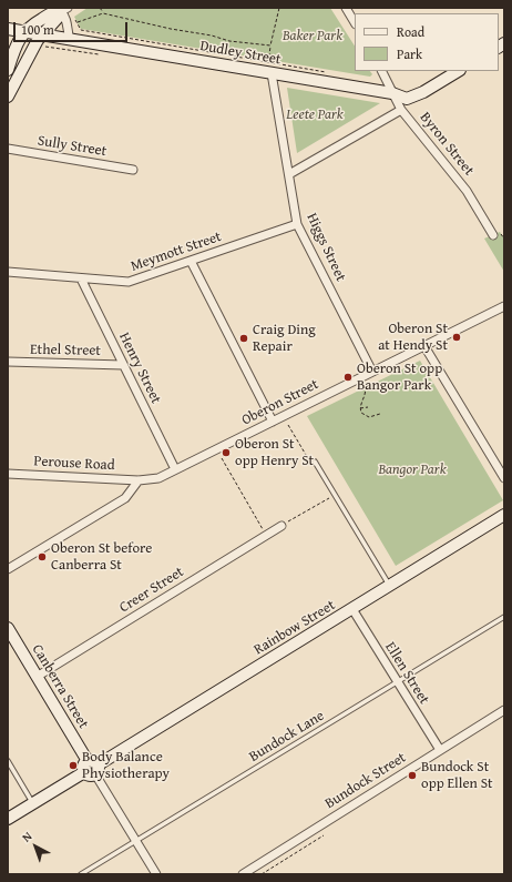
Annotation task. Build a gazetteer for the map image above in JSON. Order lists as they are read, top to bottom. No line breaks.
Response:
{"streets":{"street":["Dudley Street","Byron Street","Sully Street","Higgs Street","Meymott Street","Ethel Street","Henry Street","Oberon Street","Perouse Road","Creer Street","Rainbow Street","Ellen Street","Canberra Street","Bundock Street"],"lane":["Bundock Lane"]},"crossings":[["Dudley Street","Byron Street"],["Dudley Street","Higgs Street"],["Higgs Street","Meymott Street"],["Higgs Street","Oberon Street"],["Meymott Street","Henry Street"],["Ethel Street","Henry Street"],["Henry Street","Oberon Street"],["Oberon Street","Perouse Road"],["Creer Street","Canberra Street"],["Rainbow Street","Ellen Street"],["Rainbow Street","Canberra Street"],["Ellen Street","Bundock Lane"],["Ellen Street","Bundock Street"],["Canberra Street","Bundock Lane"]],"parks":["Baker Park","Leete Park","Bangor Park"],"places":["Oberon St at Hendy St","Craig Ding Repair","Oberon St opp Bangor Park","Oberon St opp Henry St","Oberon St before Canberra St","Body Balance Physiotherapy","Bundock St opp Ellen St"],"legend":["Road","Park"],"scale_bar":"100 m","north":"top left"}
